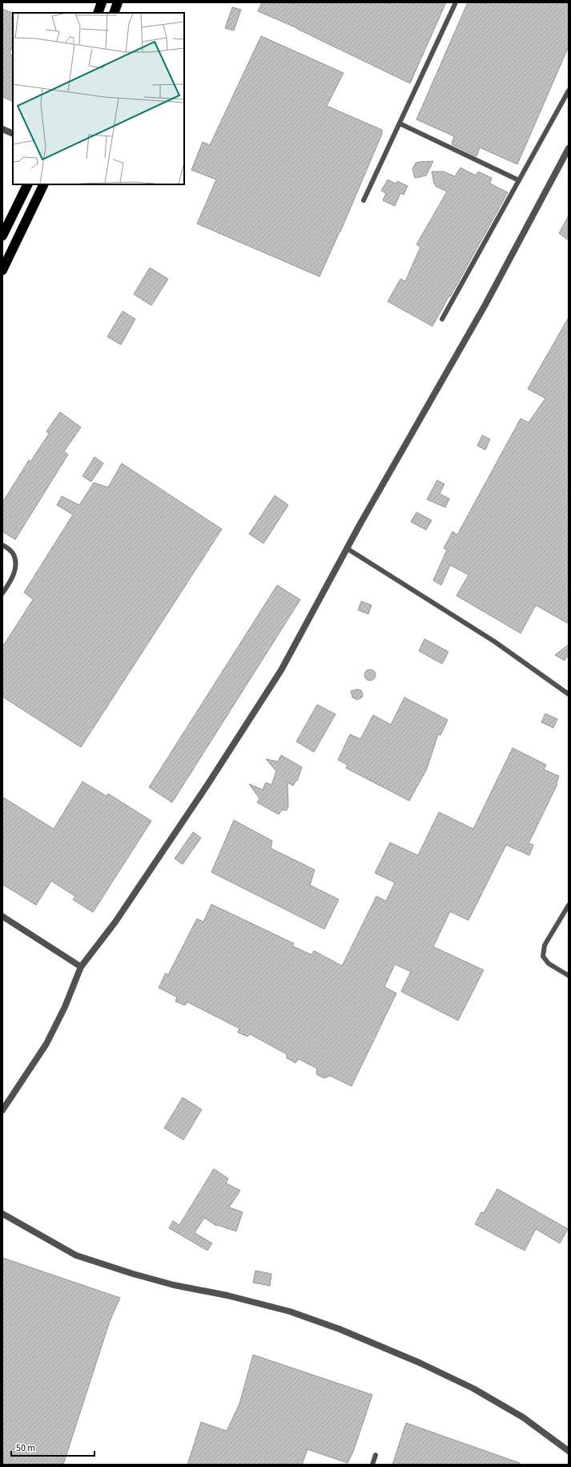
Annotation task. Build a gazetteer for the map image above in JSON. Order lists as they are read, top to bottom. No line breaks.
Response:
{"scale_bar":"50 m"}
